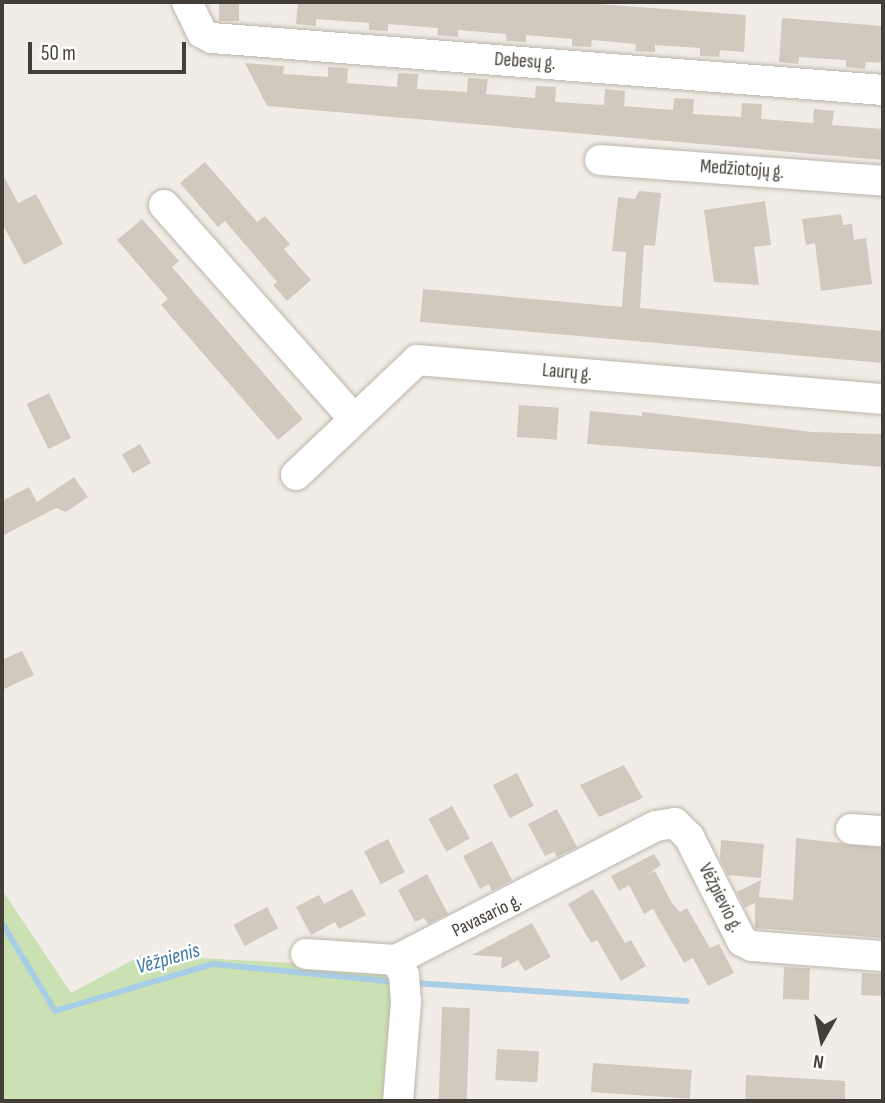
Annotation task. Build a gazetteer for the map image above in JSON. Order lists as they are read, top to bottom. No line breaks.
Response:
{"streets":{"street":["Debesų g.","Medžiotojų g.","Laurų g.","Vėžpievio g.","Pavasario g."]},"crossings":[["Vėžpievio g.","Pavasario g."]],"water":["Vėžpienis"],"scale_bar":"50 m","north":"bottom"}
